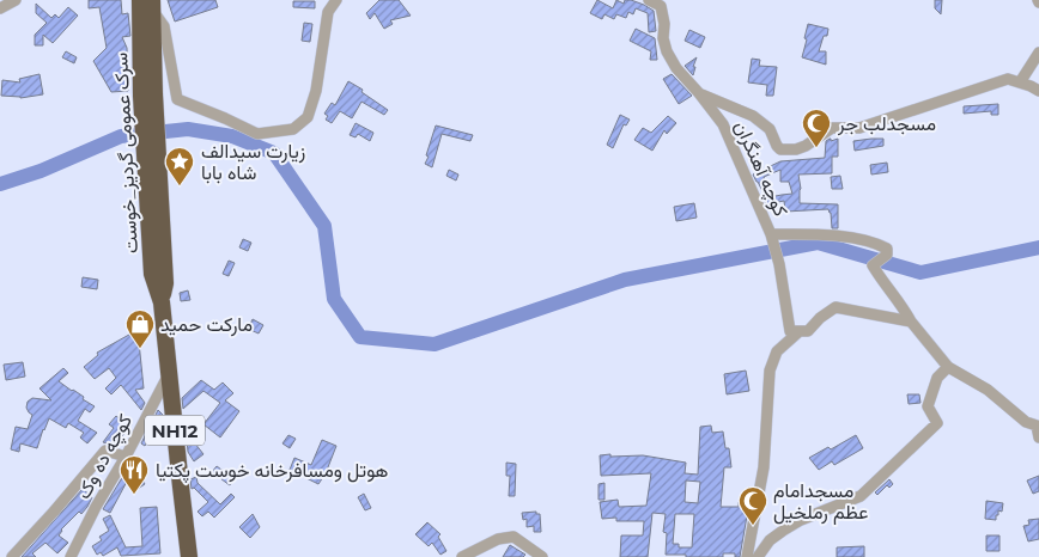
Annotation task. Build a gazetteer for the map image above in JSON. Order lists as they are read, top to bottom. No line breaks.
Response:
{"streets":{"highway":["سرک عمومی گردیز_خوست","NH12"],"street":["کوچه آهنگران","کوچه ده وک"]},"crossings":[["سرک عمومی گردیز_خوست","کوچه ده وک"]],"places":{"mosque":["مسجدلب جر","مسجدامام عظم رملخیل"],"place":["زیارت سیدالف شاه بابا"],"shop":["مارکت حمید"],"restaurant":["هوتل ومسافرخانه خوست پکتیا"]}}
